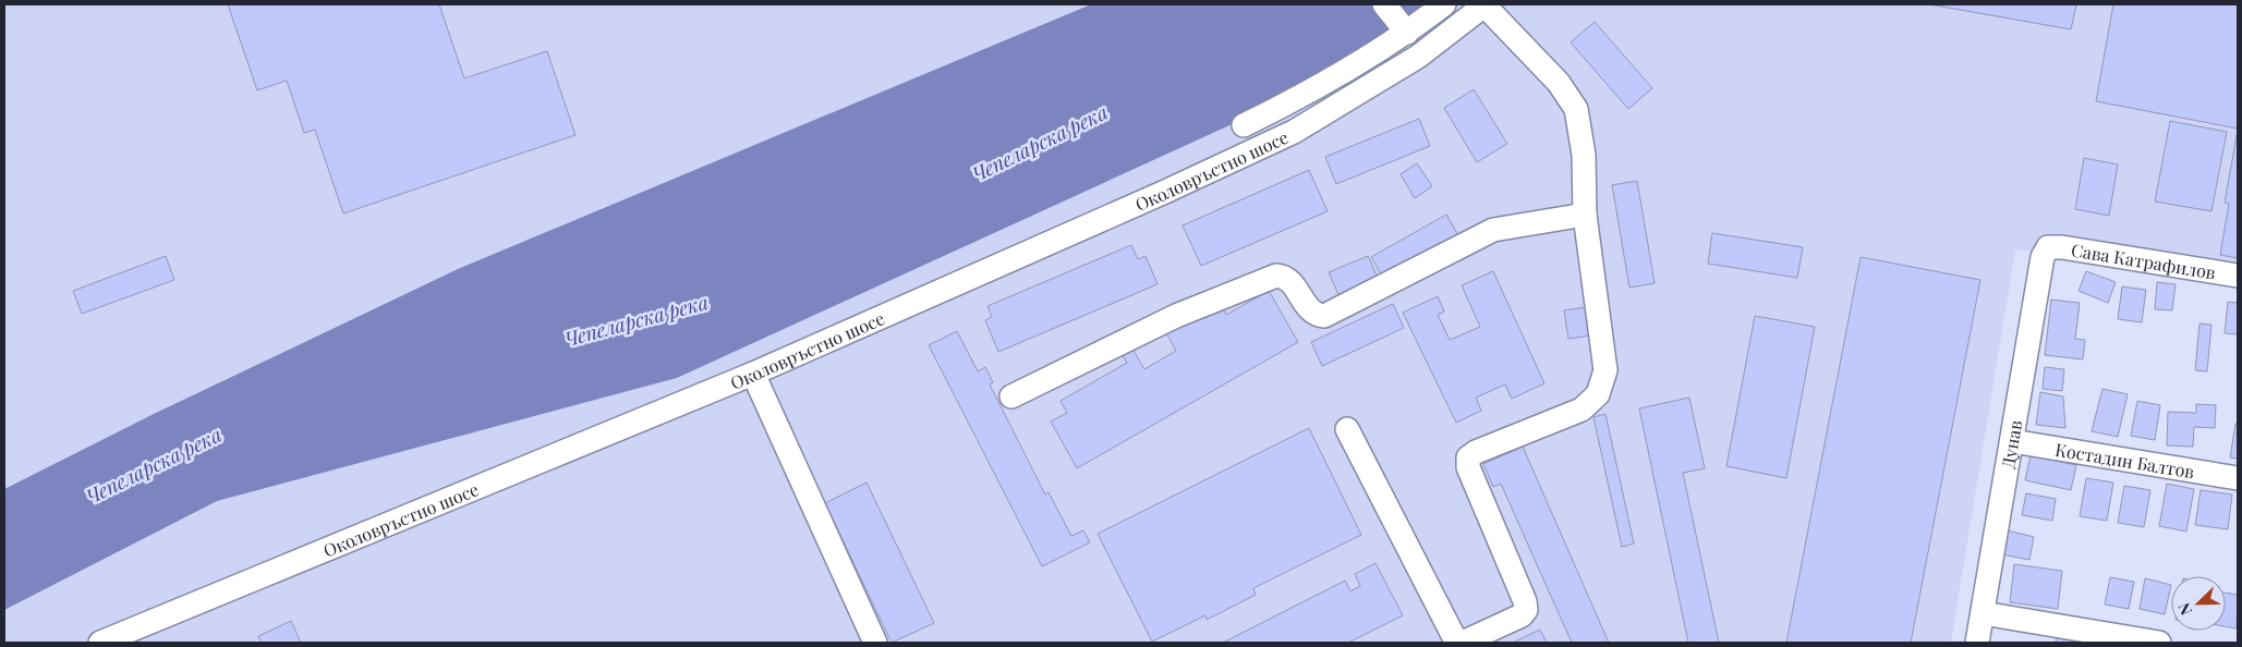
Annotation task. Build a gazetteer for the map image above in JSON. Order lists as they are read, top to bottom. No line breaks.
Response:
{"streets":{"street":["Околовръстно шосе","Сава Катрафилов","Дунав","Костадин Балтов"]},"crossings":[["Сава Катрафилов","Дунав"],["Дунав","Костадин Балтов"]],"water":["Чепеларска река"],"north":"bottom left"}
